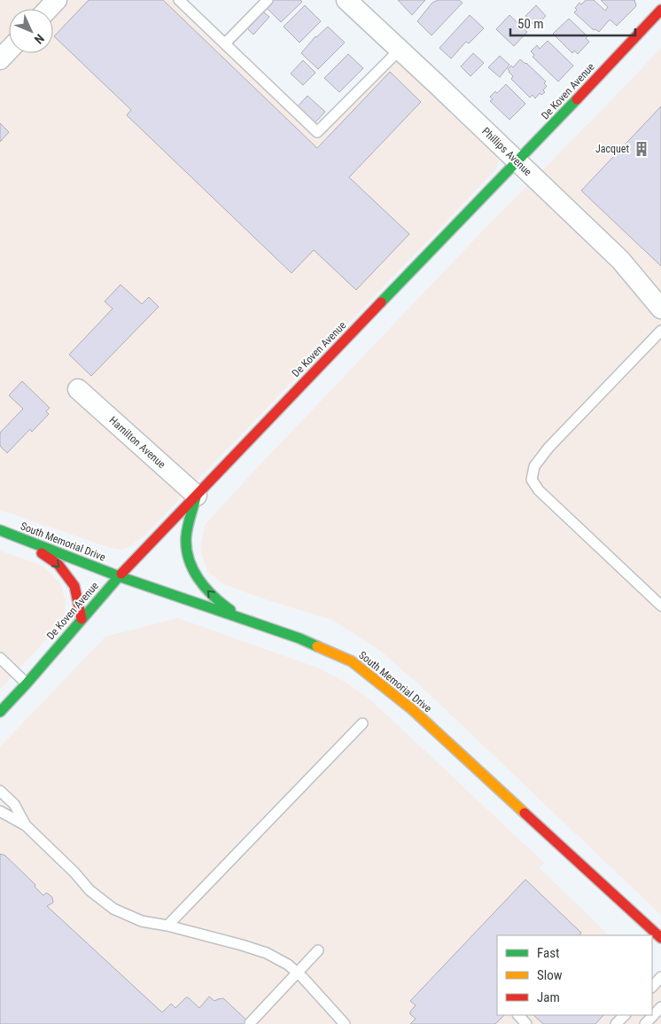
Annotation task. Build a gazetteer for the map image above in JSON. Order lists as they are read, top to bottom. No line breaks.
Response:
{"streets":{"main road":["De Koven Avenue","South Memorial Drive"],"street":["Phillips Avenue","Hamilton Avenue"]},"crossings":[["De Koven Avenue","Phillips Avenue"],["De Koven Avenue","Hamilton Avenue"],["De Koven Avenue","South Memorial Drive"]],"places":{"building":["Jacquet"]},"legend":["Fast","Slow","Jam"],"scale_bar":"50 m","north":"bottom right"}
